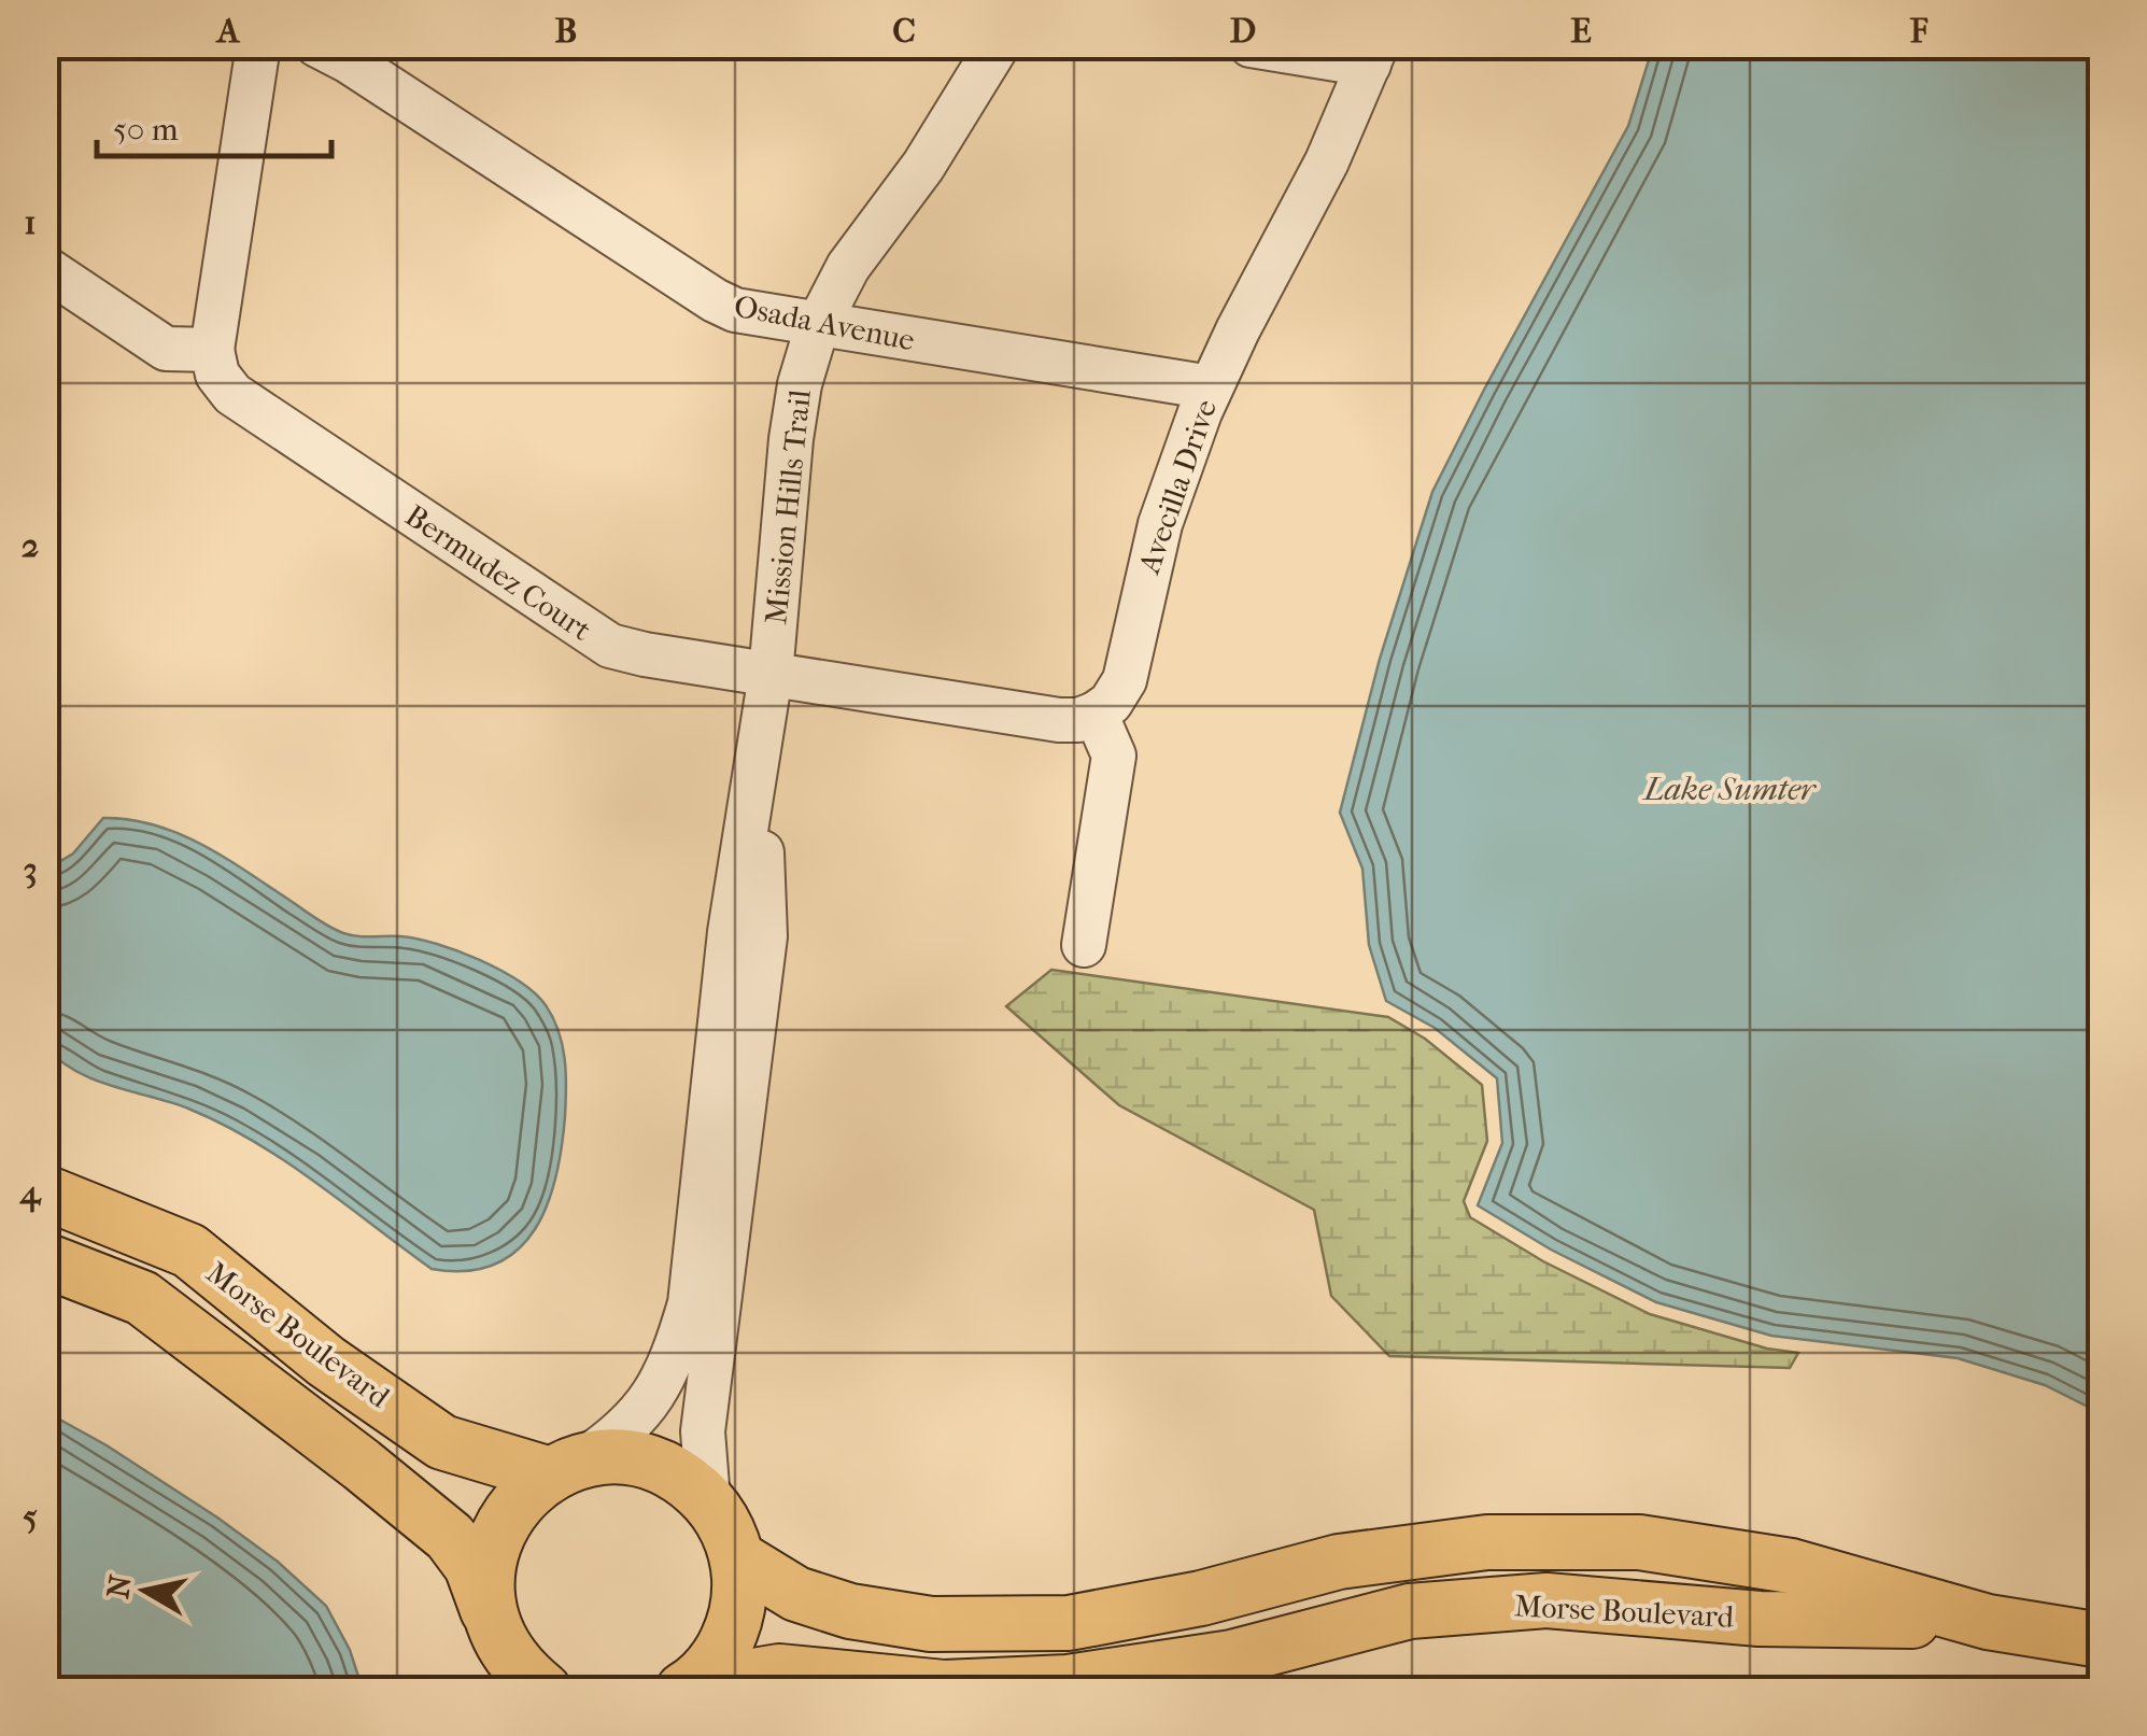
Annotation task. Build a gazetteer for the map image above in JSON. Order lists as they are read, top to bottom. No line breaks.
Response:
{"streets":{"main road":["Morse Boulevard"],"street":["Osada Avenue","Avecilla Drive","Mission Hills Trail","Bermudez Court"]},"crossings":[["Osada Avenue","Avecilla Drive"],["Osada Avenue","Mission Hills Trail"],["Avecilla Drive","Bermudez Court"],["Mission Hills Trail","Bermudez Court"],["Mission Hills Trail","Morse Boulevard"]],"water":["Lake Sumter"],"scale_bar":"50 m","north":"left","grid":{"columns":["A","B","C","D","E","F"],"rows":["1","2","3","4","5"]}}
